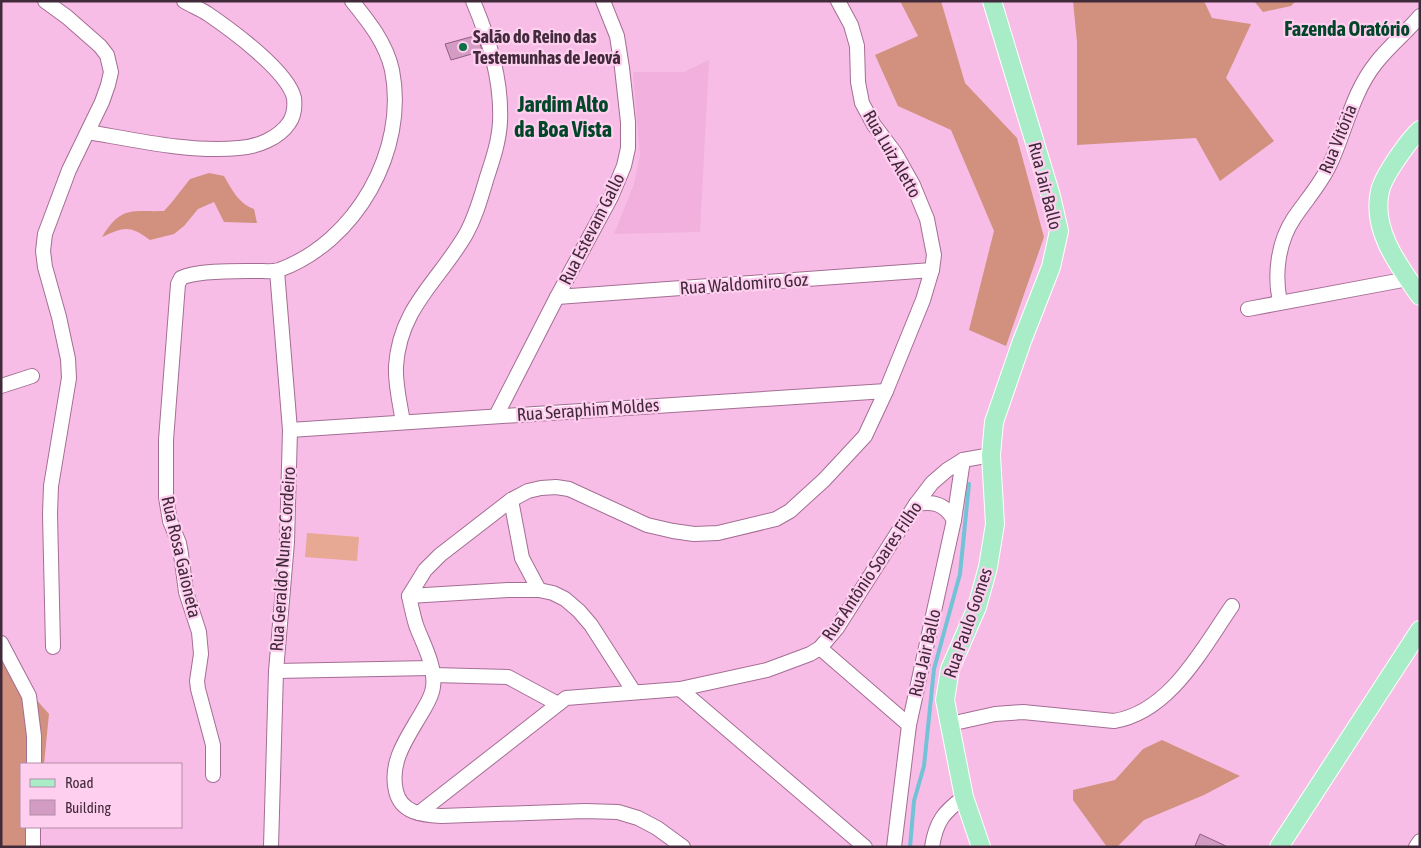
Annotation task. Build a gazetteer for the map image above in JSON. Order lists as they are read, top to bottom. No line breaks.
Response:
{"streets":{"main road":["Rua Jair Ballo","Rua Paulo Gomes"],"street":["Rua Vitória","Rua Luiz Aletto","Rua Estevam Gallo","Rua Waldomiro Goz","Rua Seraphim Moldes","Rua Rosa Gaioneta","Rua Geraldo Nunes Cordeiro","Rua Antônio Soares Filho"]},"crossings":[["Rua Luiz Aletto","Rua Waldomiro Goz"],["Rua Luiz Aletto","Rua Seraphim Moldes"],["Rua Jair Ballo","Rua Antônio Soares Filho"],["Rua Jair Ballo","Rua Paulo Gomes"],["Rua Estevam Gallo","Rua Waldomiro Goz"],["Rua Estevam Gallo","Rua Seraphim Moldes"],["Rua Seraphim Moldes","Rua Geraldo Nunes Cordeiro"],["Rua Rosa Gaioneta","Rua Geraldo Nunes Cordeiro"],["Rua Antônio Soares Filho","Rua Paulo Gomes"]],"districts":["Fazenda Oratório","Jardim Alto da Boa Vista"],"places":["Salão do Reino das Testemunhas de Jeová"],"legend":["Road","Building"]}
